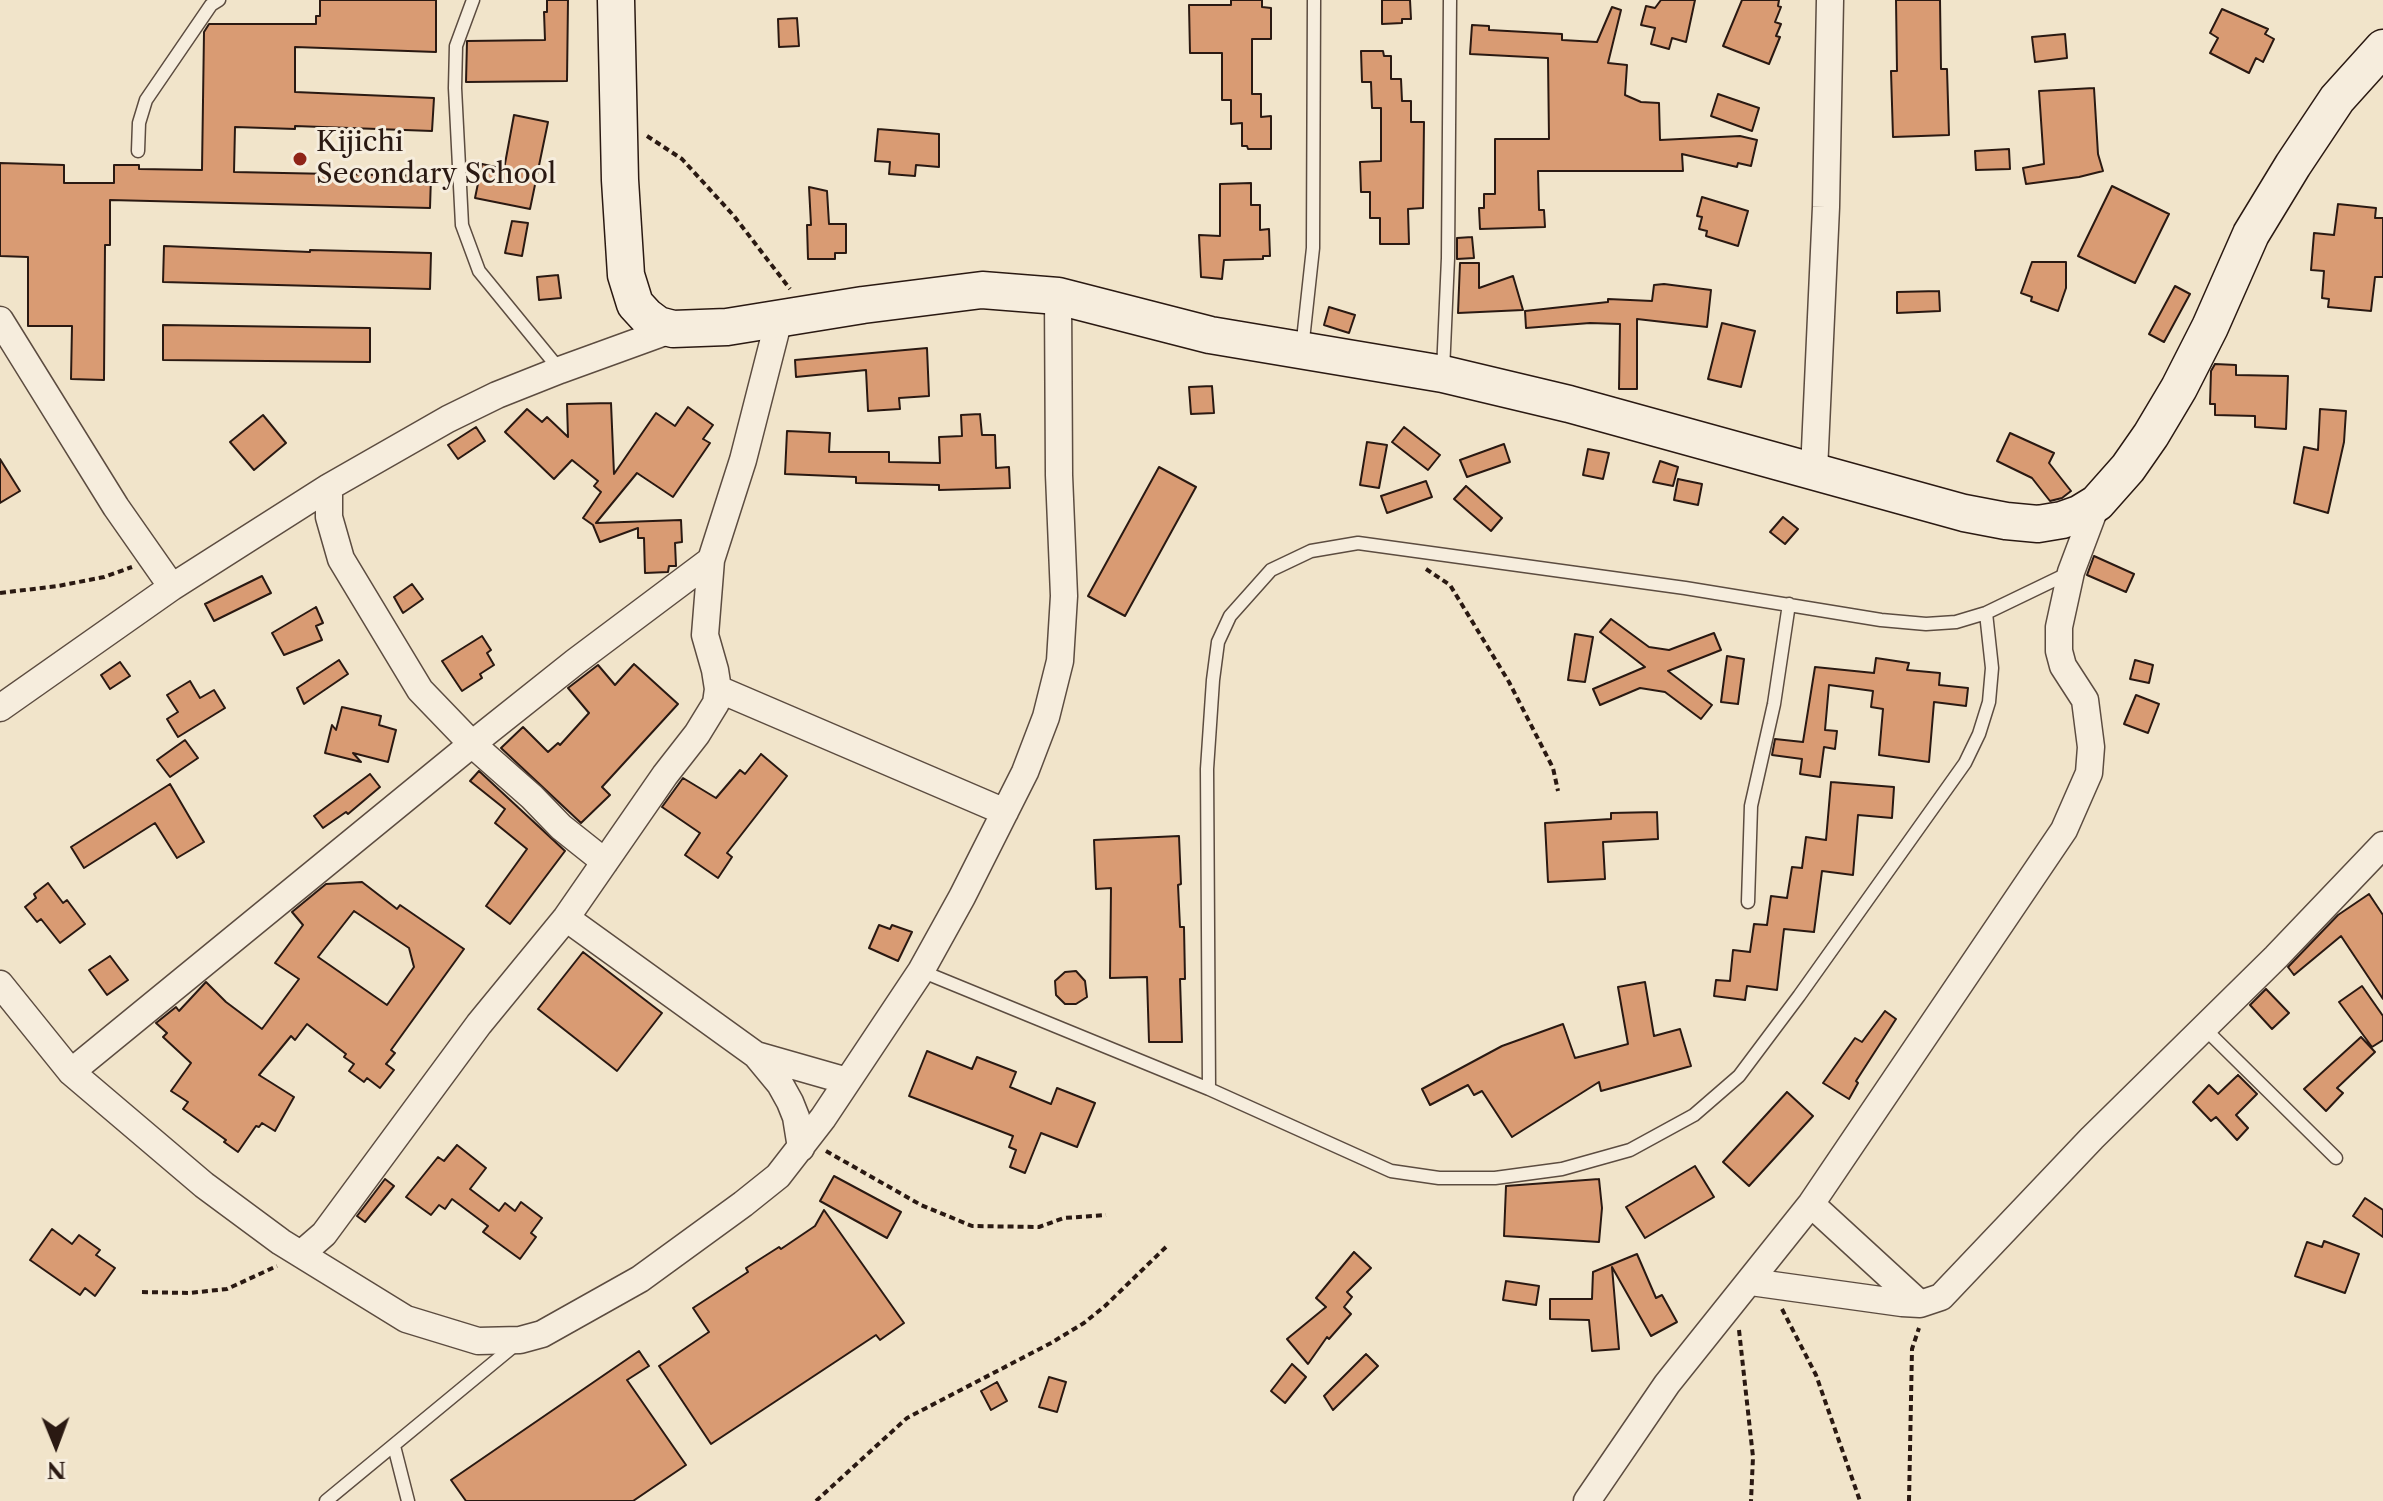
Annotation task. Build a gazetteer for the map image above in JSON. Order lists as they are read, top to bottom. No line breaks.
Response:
{"places":["Kijichi Secondary School"],"north":"bottom"}
